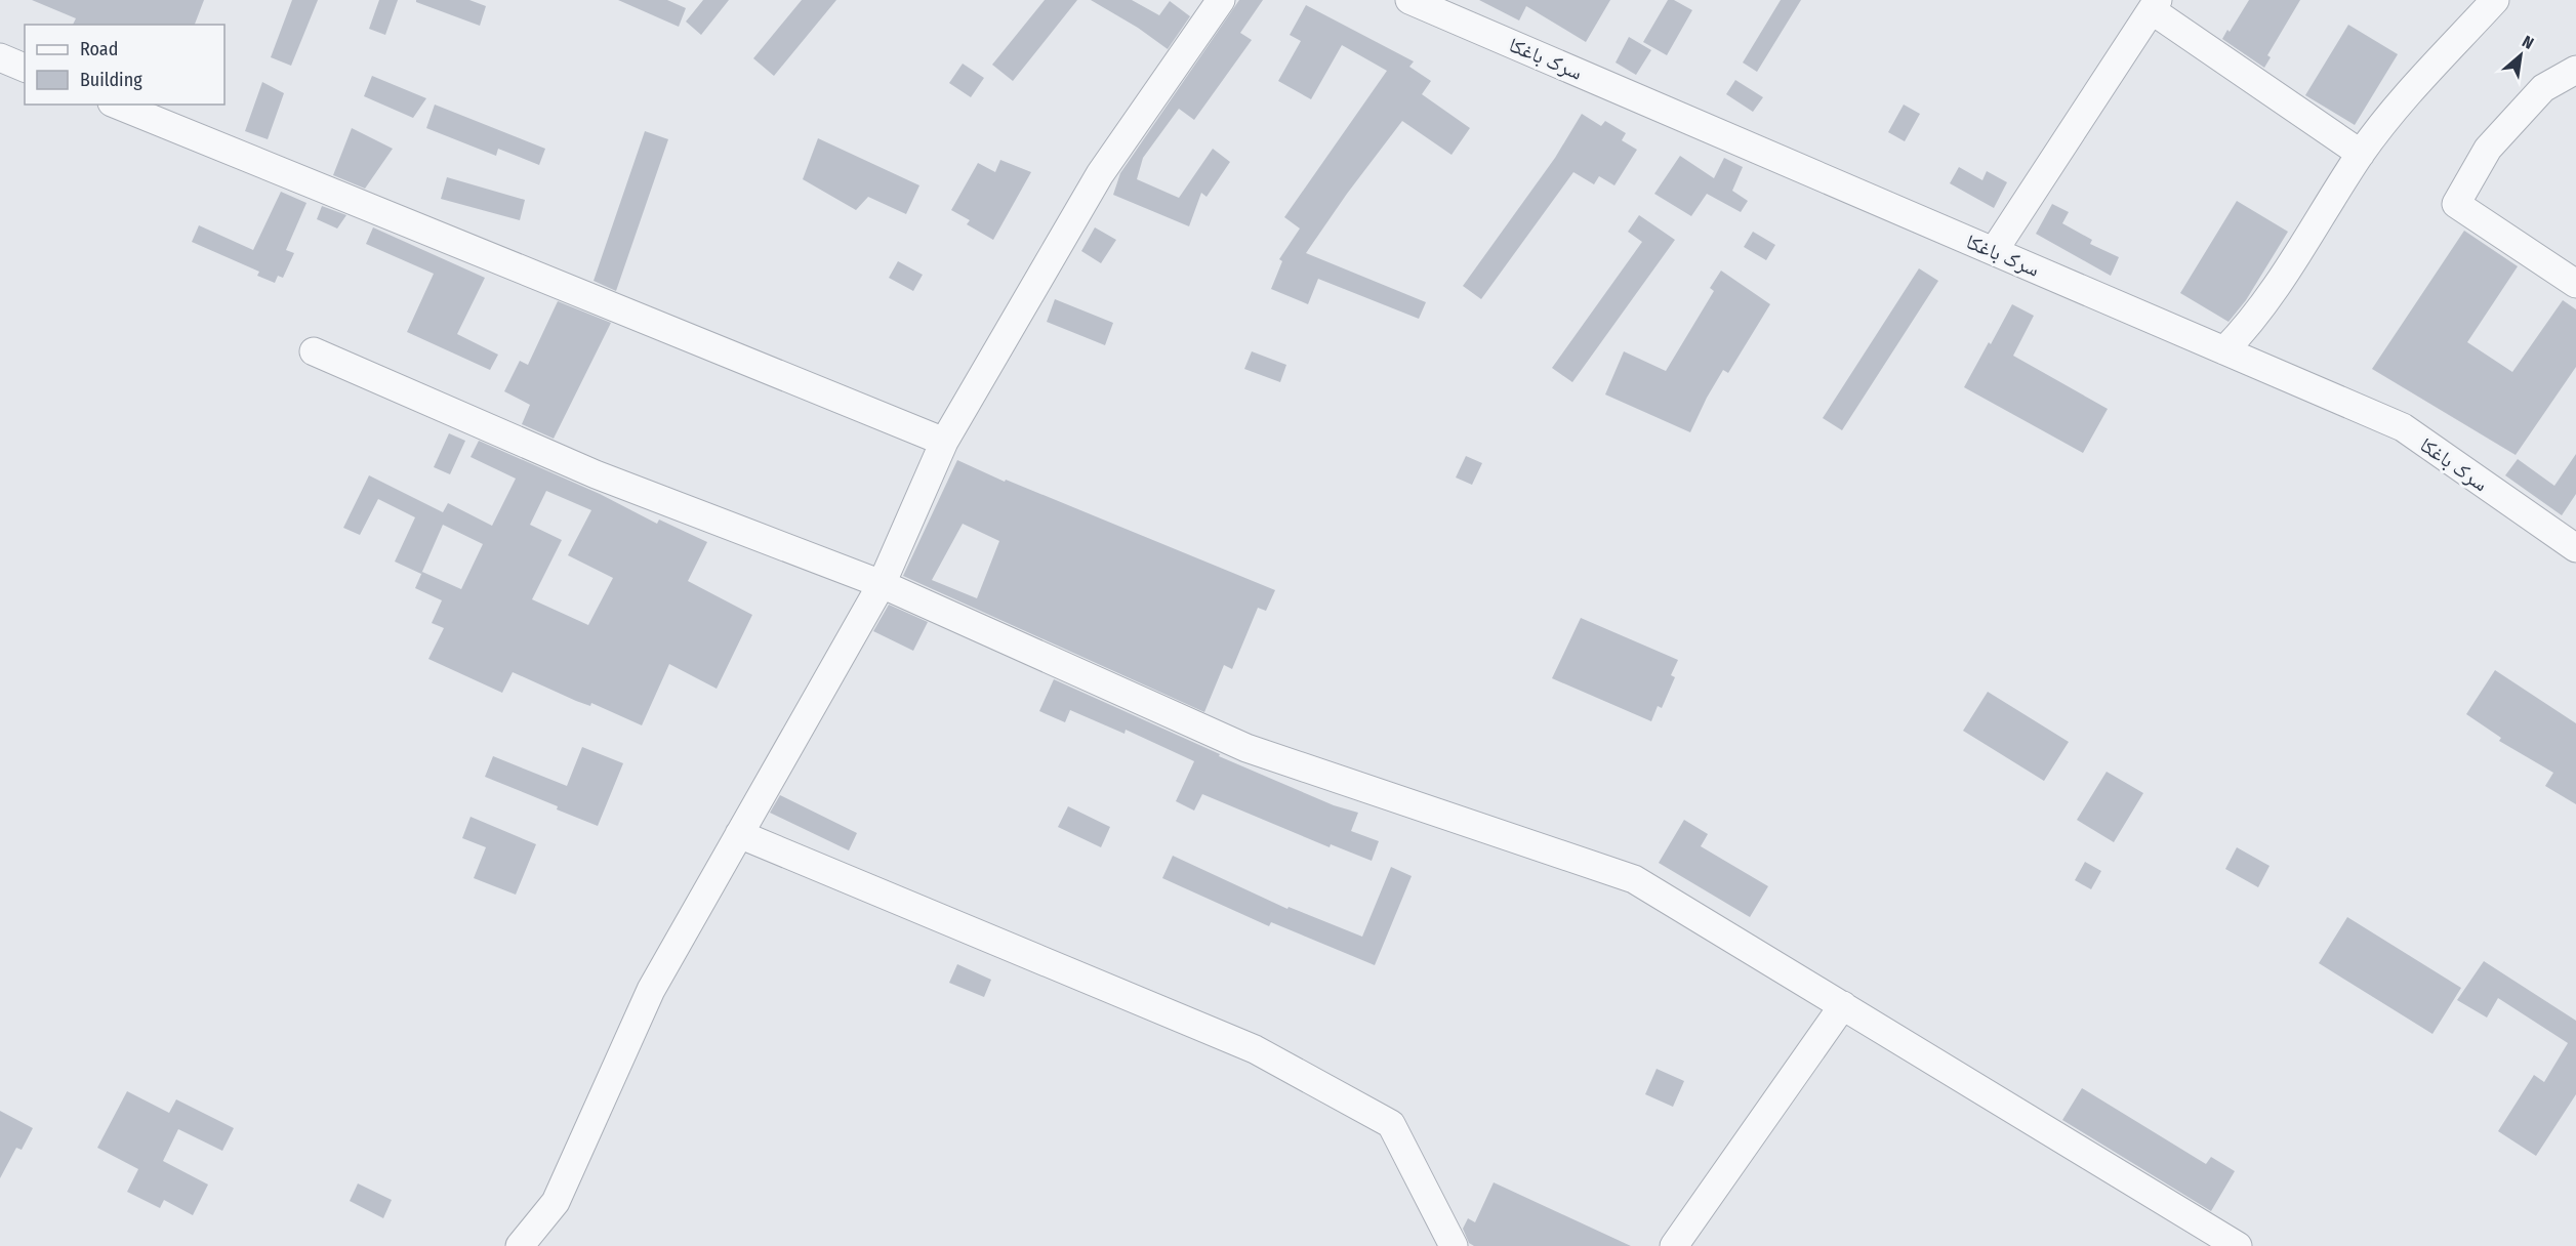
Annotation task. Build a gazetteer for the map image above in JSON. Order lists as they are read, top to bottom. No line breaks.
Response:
{"streets":{"street":["سرک باغکا"]},"legend":["Road","Building"],"north":"top right"}
